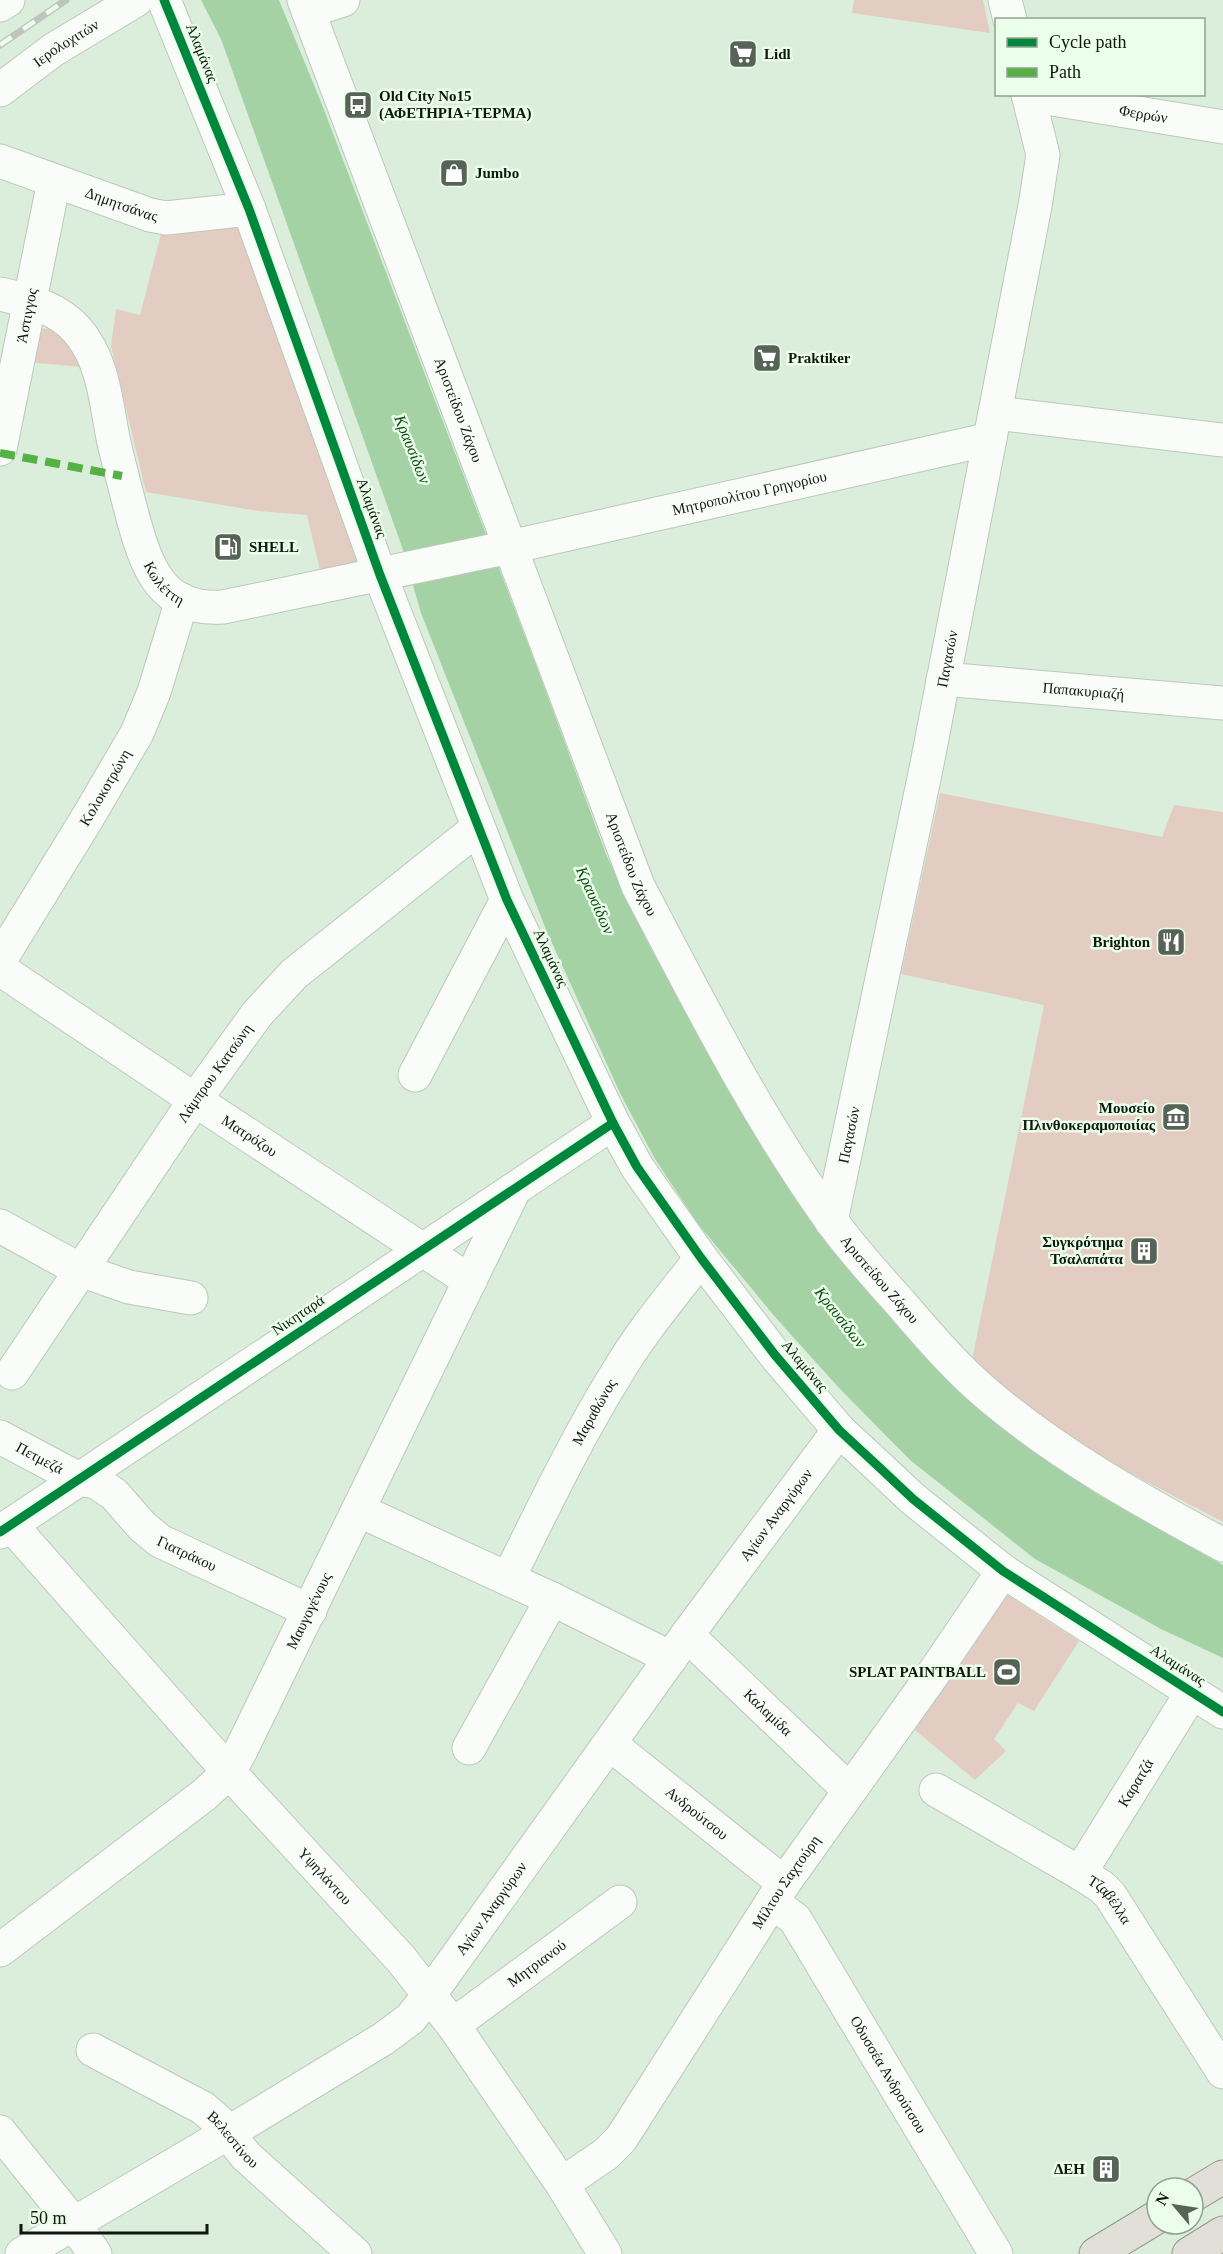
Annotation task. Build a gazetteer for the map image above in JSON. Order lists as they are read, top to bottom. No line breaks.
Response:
{"streets":{"street":["Ιερολοχιτών","Αλαμάνας","Φερρών","Δημητσάνας","Άστιγγος","Αριστείδου Ζάχου","Μητροπολίτου Γρηγορίου","Κωλέττη","Παγασών","Παπακυριαζή","Κολοκοτρώνη","Λάμπρου Κατσώνη","Ματρόζου","Νικηταρά","Μαραθώνος","Πετμεζά","Αγίων Αναργύρων","Γιατράκου","Μαυγογένους","Καλαμίδα","Καρατζά","Ανδρούτσου","Υψηλάντου","Μίλτου Σαχτούρη","Τζαβέλλα","Μητριανού","Οδυσσέα Ανδρούτσου","Βελεστίνου"]},"crossings":[["Αλαμάνας","Δημητσάνας"],["Αλαμάνας","Κωλέττη"],["Αλαμάνας","Λάμπρου Κατσώνη"],["Αλαμάνας","Νικηταρά"],["Αλαμάνας","Μαραθώνος"],["Αλαμάνας","Αγίων Αναργύρων"],["Αλαμάνας","Καρατζά"],["Αλαμάνας","Μίλτου Σαχτούρη"],["Δημητσάνας","Άστιγγος"],["Άστιγγος","Κωλέττη"],["Αριστείδου Ζάχου","Μητροπολίτου Γρηγορίου"],["Αριστείδου Ζάχου","Κωλέττη"],["Αριστείδου Ζάχου","Παγασών"],["Μητροπολίτου Γρηγορίου","Κωλέττη"],["Μητροπολίτου Γρηγορίου","Παγασών"],["Κωλέττη","Κολοκοτρώνη"],["Παγασών","Παπακυριαζή"],["Λάμπρου Κατσώνη","Ματρόζου"],["Ματρόζου","Νικηταρά"],["Ματρόζου","Μαυγογένους"],["Νικηταρά","Πετμεζά"],["Νικηταρά","Γιατράκου"],["Νικηταρά","Μαυγογένους"],["Νικηταρά","Υψηλάντου"],["Μαραθώνος","Καλαμίδα"],["Πετμεζά","Γιατράκου"],["Αγίων Αναργύρων","Καλαμίδα"],["Αγίων Αναργύρων","Ανδρούτσου"],["Αγίων Αναργύρων","Υψηλάντου"],["Αγίων Αναργύρων","Βελεστίνου"],["Γιατράκου","Μαυγογένους"],["Μαυγογένους","Καλαμίδα"],["Μαυγογένους","Υψηλάντου"],["Καλαμίδα","Μίλτου Σαχτούρη"],["Καρατζά","Τζαβέλλα"],["Ανδρούτσου","Μίλτου Σαχτούρη"],["Ανδρούτσου","Οδυσσέα Ανδρούτσου"],["Υψηλάντου","Μίλτου Σαχτούρη"],["Υψηλάντου","Μητριανού"],["Μίλτου Σαχτούρη","Οδυσσέα Ανδρούτσου"]],"water":["Κραυσίδων"],"places":{"supermarket":["Lidl","Praktiker"],"bus stop":["Old City Νο15 (ΑΦΕΤΗΡΙΑ+ΤΕΡΜΑ)"],"shop":["Jumbo"],"fuel station":["SHELL"],"restaurant":["Brighton"],"museum":["Μουσείο Πλινθοκεραμοποιίας"],"building":["Συγκρότημα Τσαλαπάτα","ΔΕΗ"],"sports":["SPLAT PAINTBALL"]},"legend":["Cycle path","Path"],"scale_bar":"50 m","north":"top left"}
